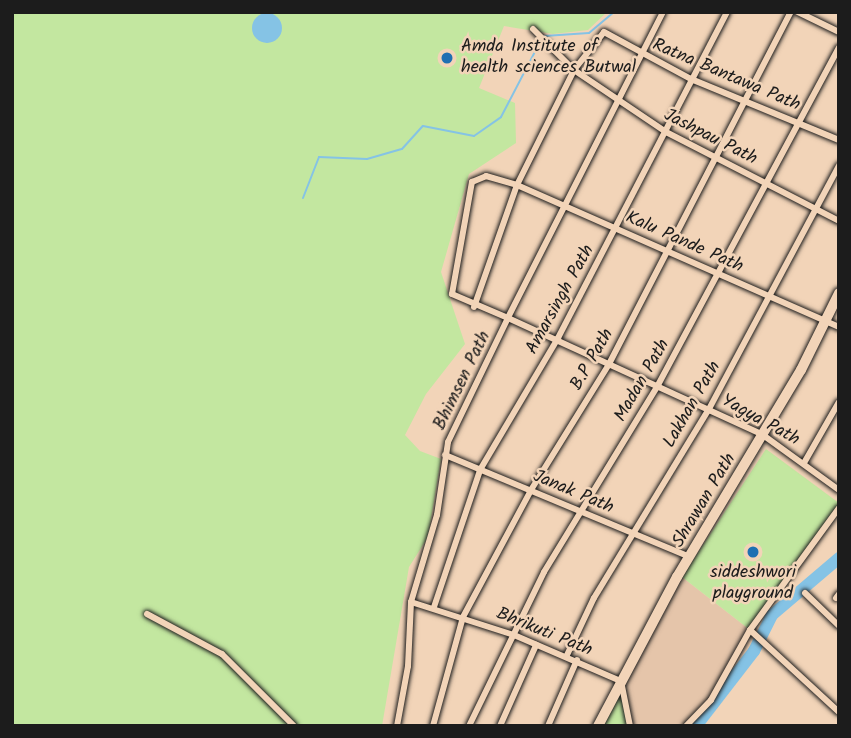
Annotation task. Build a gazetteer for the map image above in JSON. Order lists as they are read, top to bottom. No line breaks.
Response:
{"streets":{"street":["Ratna Bantawa Path","Jashpau Path","Kalu Pande Path","Amarsingh Path","B.P Path","Bhimsen Path","Madan Path","Lakhan Path","Yagya Path","Janak Path","Shrawan Path","Bhrikuti Path"]},"crossings":[["Ratna Bantawa Path","Jashpau Path"],["Ratna Bantawa Path","Amarsingh Path"],["Ratna Bantawa Path","B.P Path"],["Ratna Bantawa Path","Madan Path"],["Jashpau Path","Amarsingh Path"],["Jashpau Path","B.P Path"],["Jashpau Path","Madan Path"],["Jashpau Path","Lakhan Path"],["Kalu Pande Path","Amarsingh Path"],["Kalu Pande Path","B.P Path"],["Kalu Pande Path","Bhimsen Path"],["Kalu Pande Path","Madan Path"],["Kalu Pande Path","Lakhan Path"],["Kalu Pande Path","Shrawan Path"],["Amarsingh Path","Yagya Path"],["Amarsingh Path","Janak Path"],["Amarsingh Path","Bhrikuti Path"],["B.P Path","Yagya Path"],["B.P Path","Janak Path"],["B.P Path","Bhrikuti Path"],["Bhimsen Path","Yagya Path"],["Bhimsen Path","Janak Path"],["Bhimsen Path","Bhrikuti Path"],["Madan Path","Yagya Path"],["Madan Path","Janak Path"],["Madan Path","Bhrikuti Path"],["Lakhan Path","Yagya Path"],["Lakhan Path","Janak Path"],["Lakhan Path","Bhrikuti Path"],["Yagya Path","Shrawan Path"],["Janak Path","Shrawan Path"],["Shrawan Path","Bhrikuti Path"]],"places":["Amda Institute of health sciences Butwal","siddeshwori playground"]}
